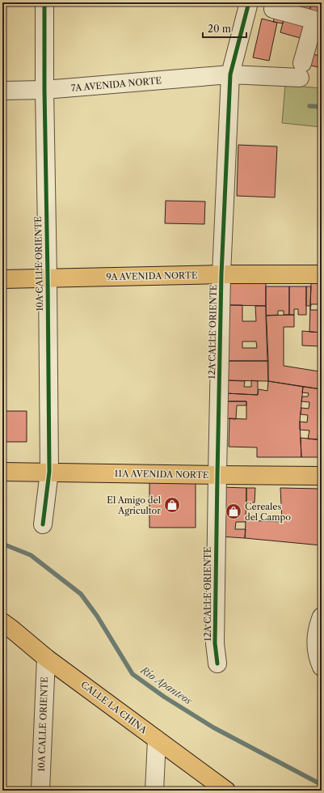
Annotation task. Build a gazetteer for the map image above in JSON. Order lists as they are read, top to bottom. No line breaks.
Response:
{"streets":{"main road":["9A AVENIDA NORTE","11A AVENIDA NORTE","CALLE LA CHINA"],"street":["7A AVENIDA NORTE","10A CALLE ORIENTE","12A CALLE ORIENTE"]},"crossings":[["7A AVENIDA NORTE","10A CALLE ORIENTE"],["7A AVENIDA NORTE","12A CALLE ORIENTE"],["10A CALLE ORIENTE","9A AVENIDA NORTE"],["10A CALLE ORIENTE","11A AVENIDA NORTE"],["10A CALLE ORIENTE","CALLE LA CHINA"],["9A AVENIDA NORTE","12A CALLE ORIENTE"],["12A CALLE ORIENTE","11A AVENIDA NORTE"]],"water":["Río Apanteos"],"places":{"shop":["El Amigo del Agricultor","Cereales del Campo"]},"scale_bar":"20 m"}
